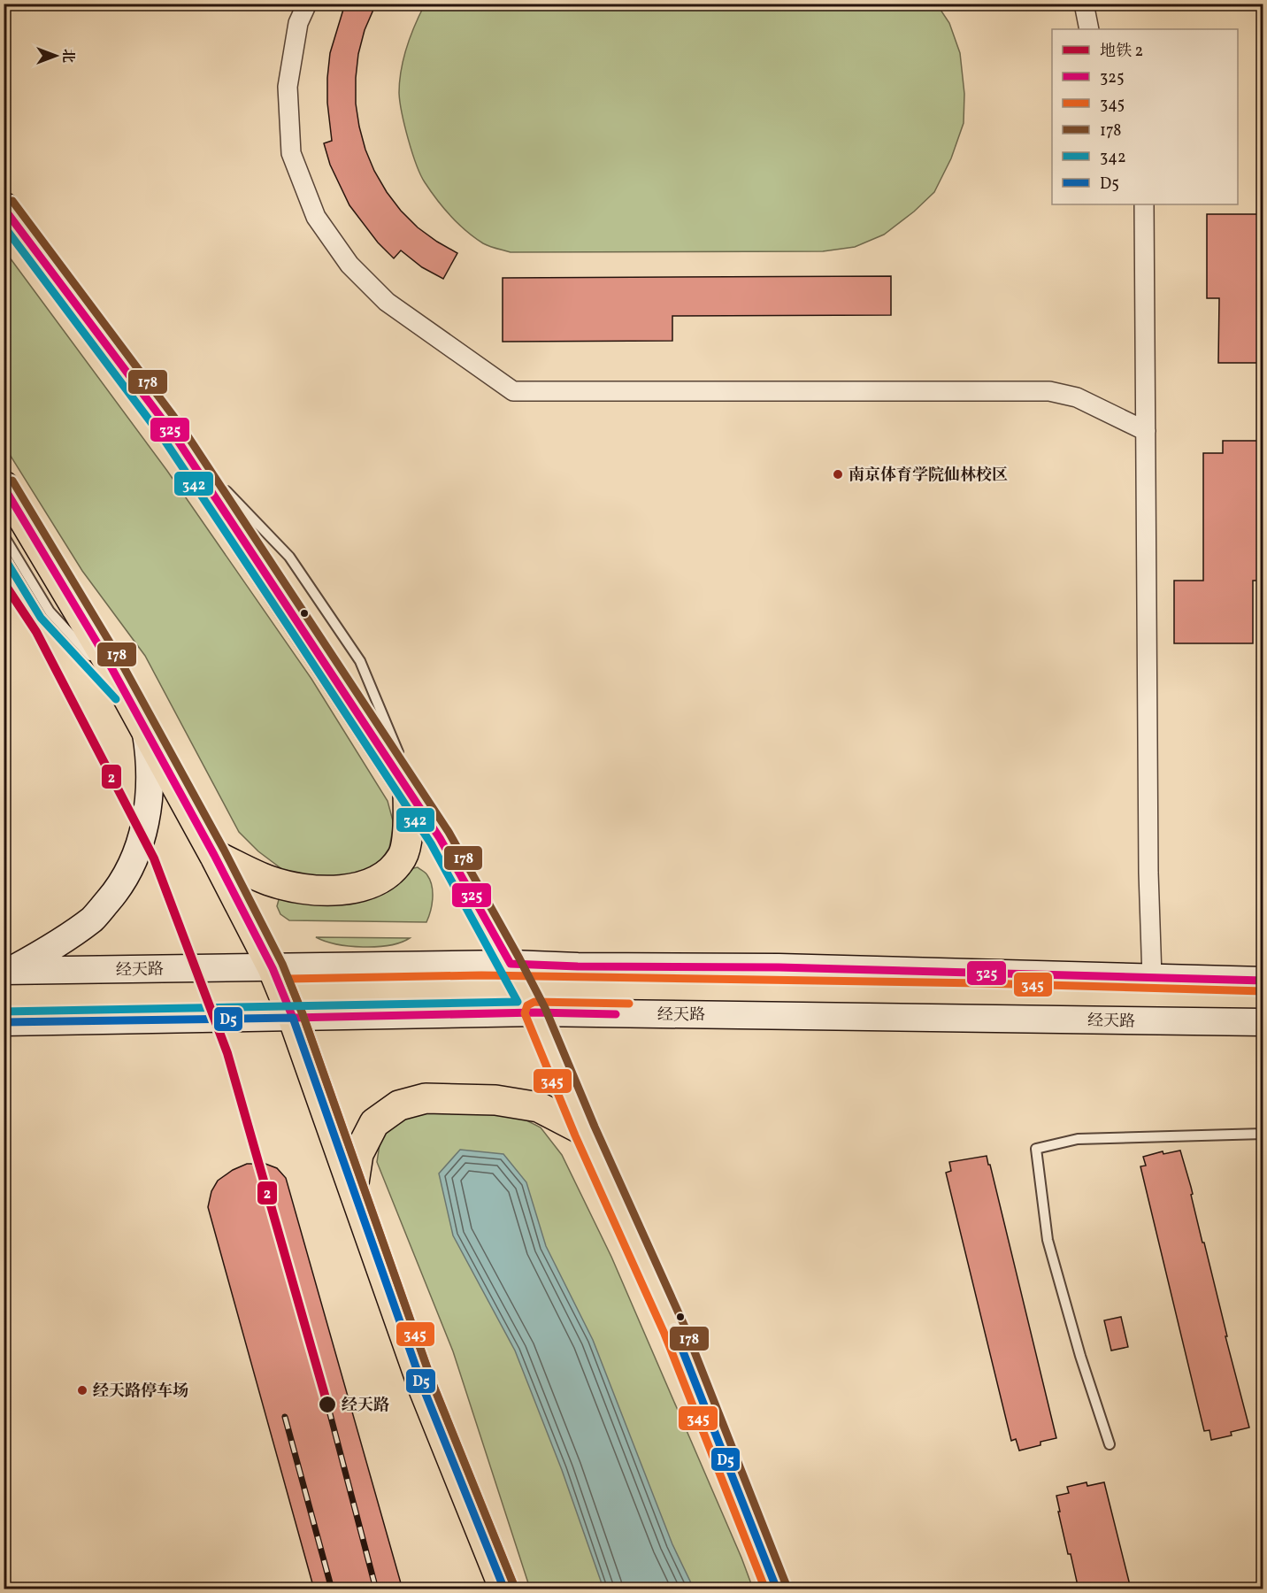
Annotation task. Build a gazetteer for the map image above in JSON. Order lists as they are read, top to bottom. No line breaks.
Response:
{"streets":{"main road":["经天路"]},"places":["南京体育学院仙林校区","经天路停车场","经天路"],"lines":["transit line 178","transit line 325","transit line 342","metro line 2","transit line 345","transit line D5"],"legend":["地铁 2","325","345","178","342","D5"],"north":"right"}
